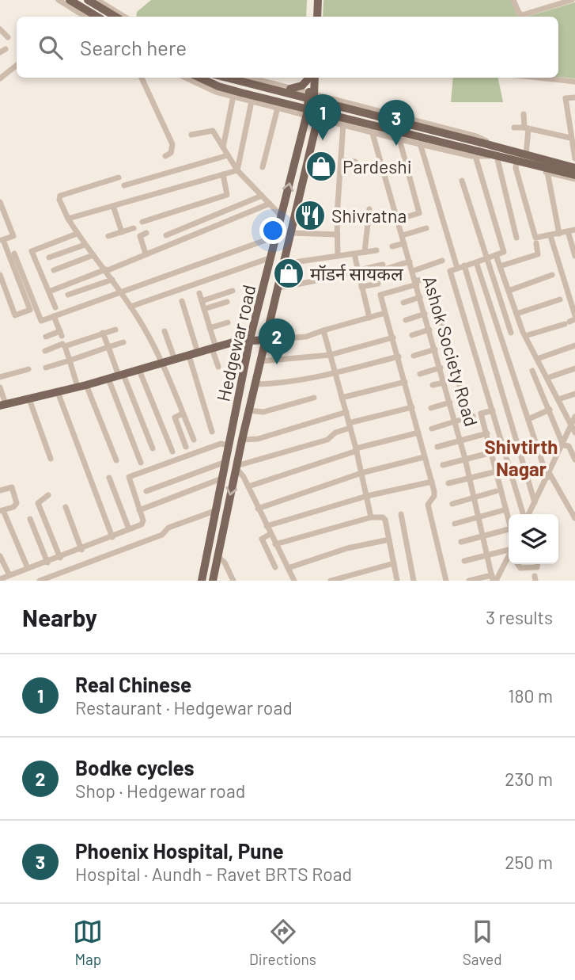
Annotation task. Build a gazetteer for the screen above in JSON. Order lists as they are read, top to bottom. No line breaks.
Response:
{"streets":{"main road":["Hedgewar road"],"street":["Ashok Society Road"]},"districts":["Shivtirth Nagar"],"places":{"shop":["Pardeshi","मॉडर्न सायकल"],"restaurant":["Shivratna"]},"page":{"search":"Search here","pins":["1","3","2"],"heading":["Nearby","3 results"],"list":[{"mark":"1","name":"Real Chinese","note":"Restaurant · Hedgewar road","value":"180 m"},{"mark":"2","name":"Bodke cycles","note":"Shop · Hedgewar road","value":"230 m"},{"mark":"3","name":"Phoenix Hospital, Pune","note":"Hospital · Aundh - Ravet BRTS Road","value":"250 m"}],"nav":["Map","Directions","Saved"]}}
